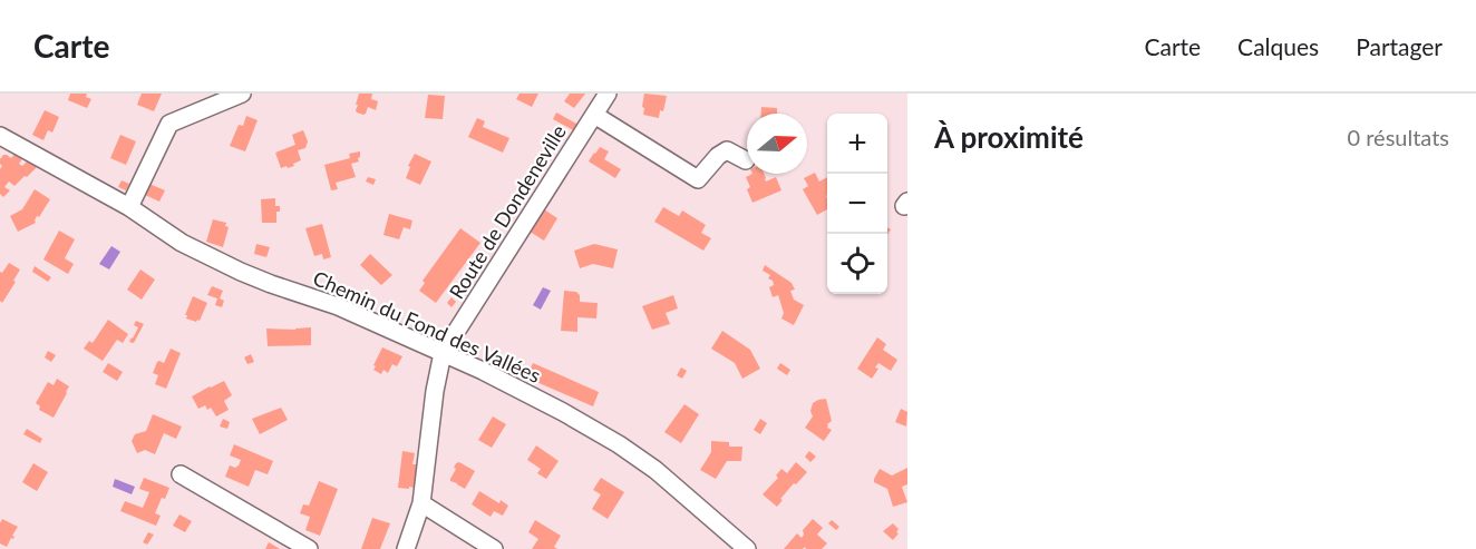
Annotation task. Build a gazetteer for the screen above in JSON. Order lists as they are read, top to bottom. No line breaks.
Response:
{"streets":{"street":["Route de Dondeneville","Chemin du Fond des Vallées"]},"crossings":[["Route de Dondeneville","Chemin du Fond des Vallées"]],"north":"right","page":{"header":"Carte","nav":["Carte","Calques","Partager"],"heading":["À proximité","0 résultats"],"map_buttons":["+","−"]}}
